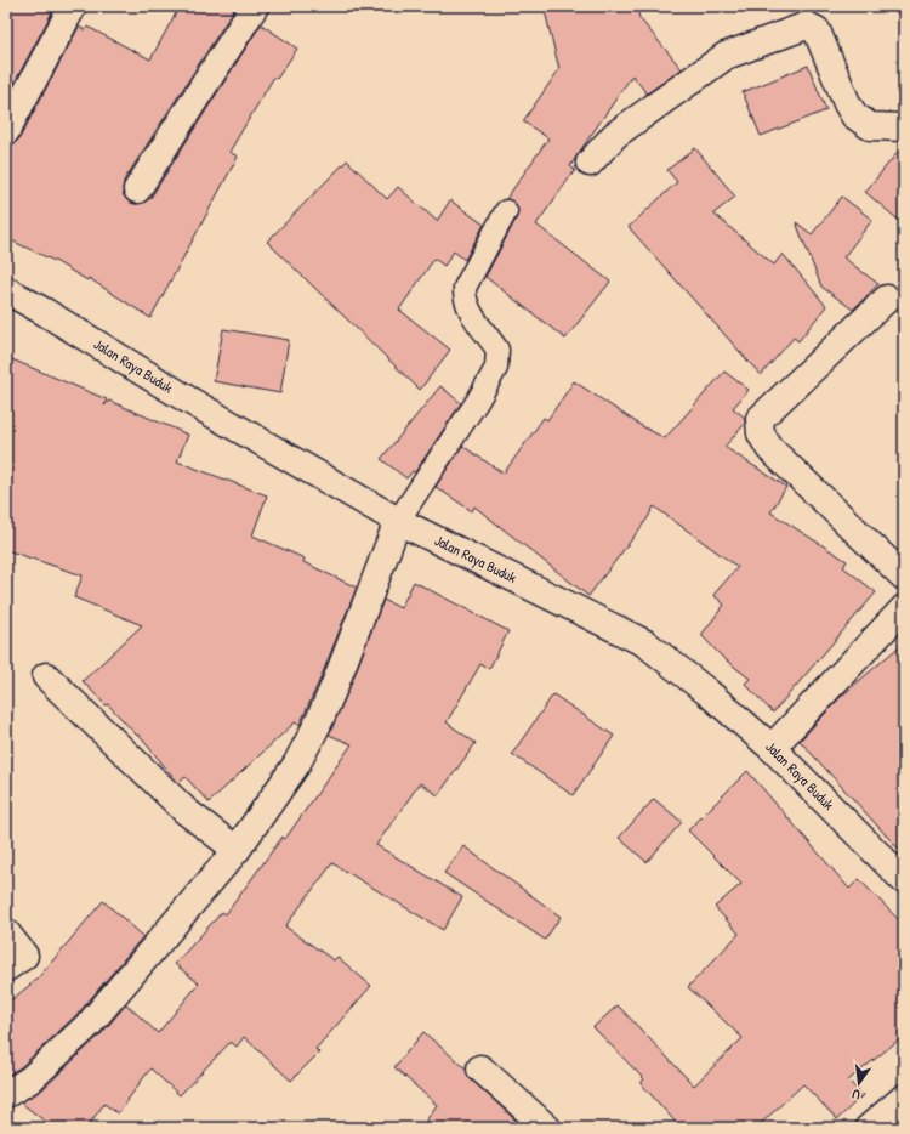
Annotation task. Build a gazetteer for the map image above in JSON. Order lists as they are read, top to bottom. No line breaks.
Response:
{"streets":{"street":["Jalan Raya Buduk"]},"north":"bottom"}
